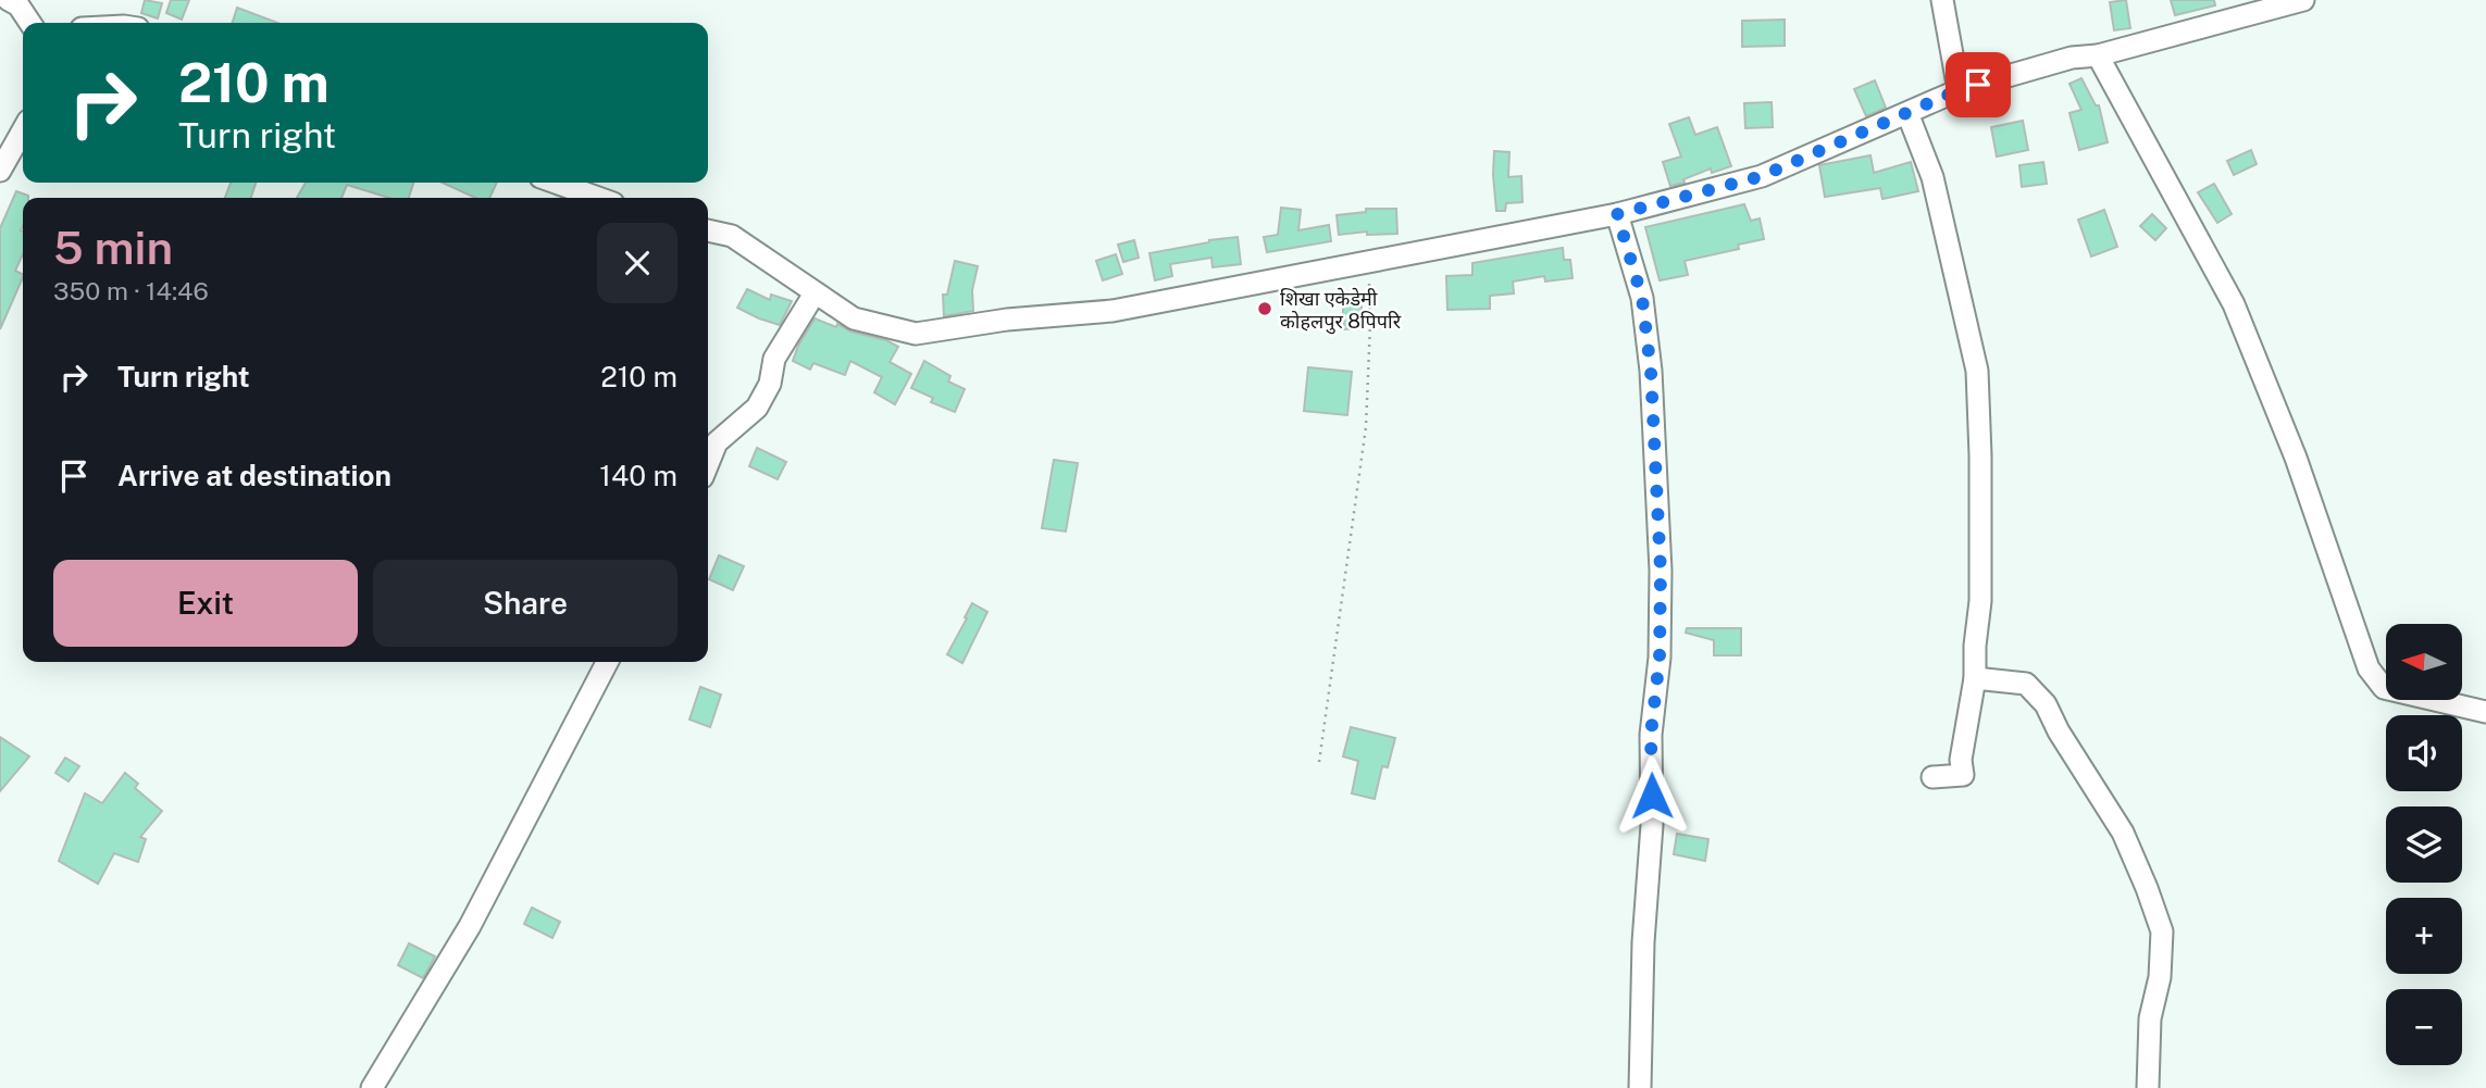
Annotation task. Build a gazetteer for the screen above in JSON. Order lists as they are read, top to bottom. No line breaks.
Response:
{"places":["शिखा एकेडेमी कोहलपुर 8पिपरि"],"north":"left","page":{"turn":["210 m","Turn right"],"heading":["5 min","350 m · 14:46"],"list":[{"name":"Turn right","value":"210 m"},{"name":"Arrive at destination","value":"140 m"}],"buttons":["Exit","Share"],"map_buttons":["+","−"]}}
